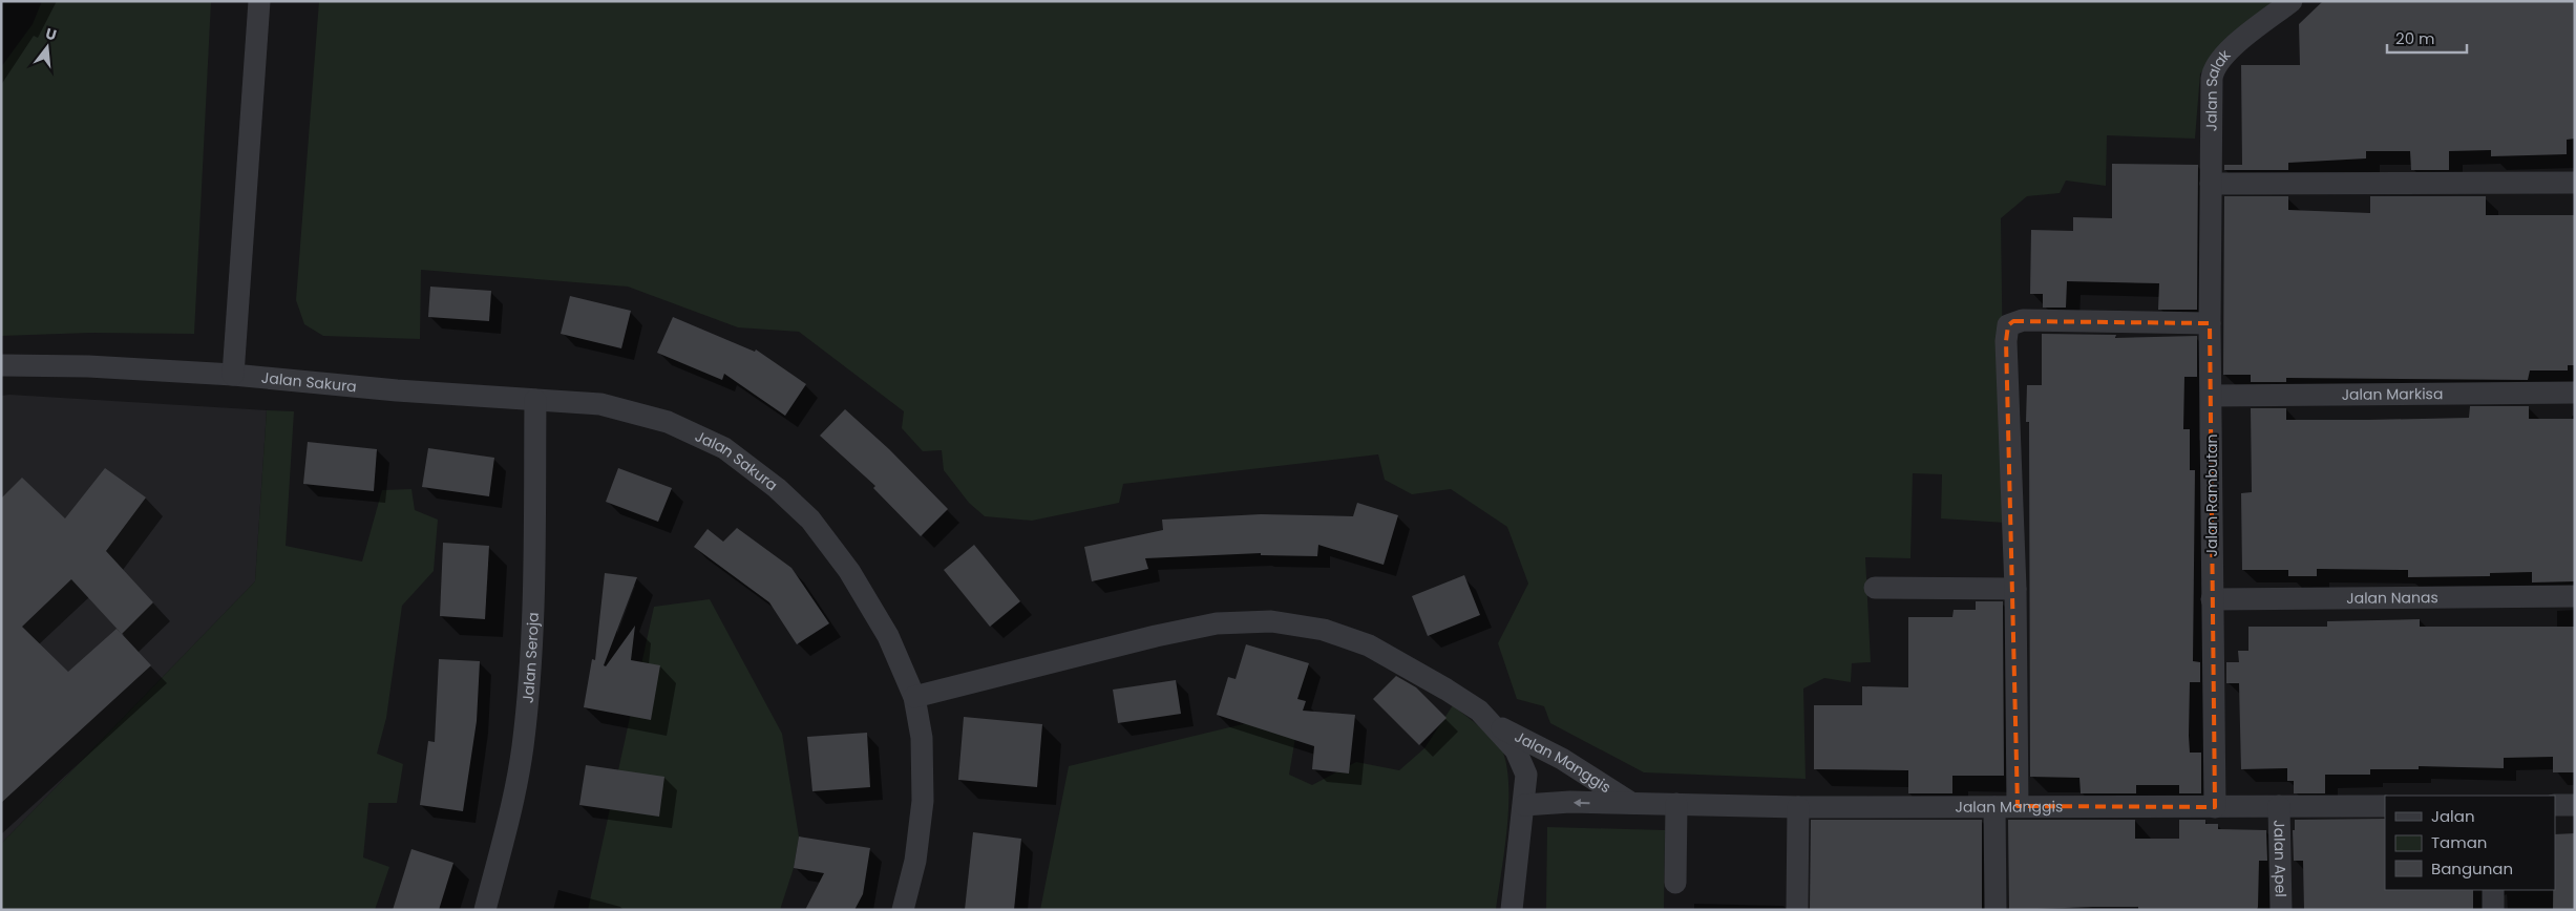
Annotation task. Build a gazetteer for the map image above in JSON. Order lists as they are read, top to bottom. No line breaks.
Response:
{"streets":{"street":["Jalan Salak","Jalan Sakura","Jalan Markisa","Jalan Rambutan","Jalan Nanas","Jalan Seroja","Jalan Manggis","Jalan Apel"]},"crossings":[["Jalan Salak","Jalan Rambutan"],["Jalan Sakura","Jalan Seroja"],["Jalan Markisa","Jalan Rambutan"],["Jalan Rambutan","Jalan Nanas"],["Jalan Rambutan","Jalan Manggis"],["Jalan Manggis","Jalan Apel"]],"legend":["Jalan","Taman","Bangunan"],"scale_bar":"20 m","north":"top"}
